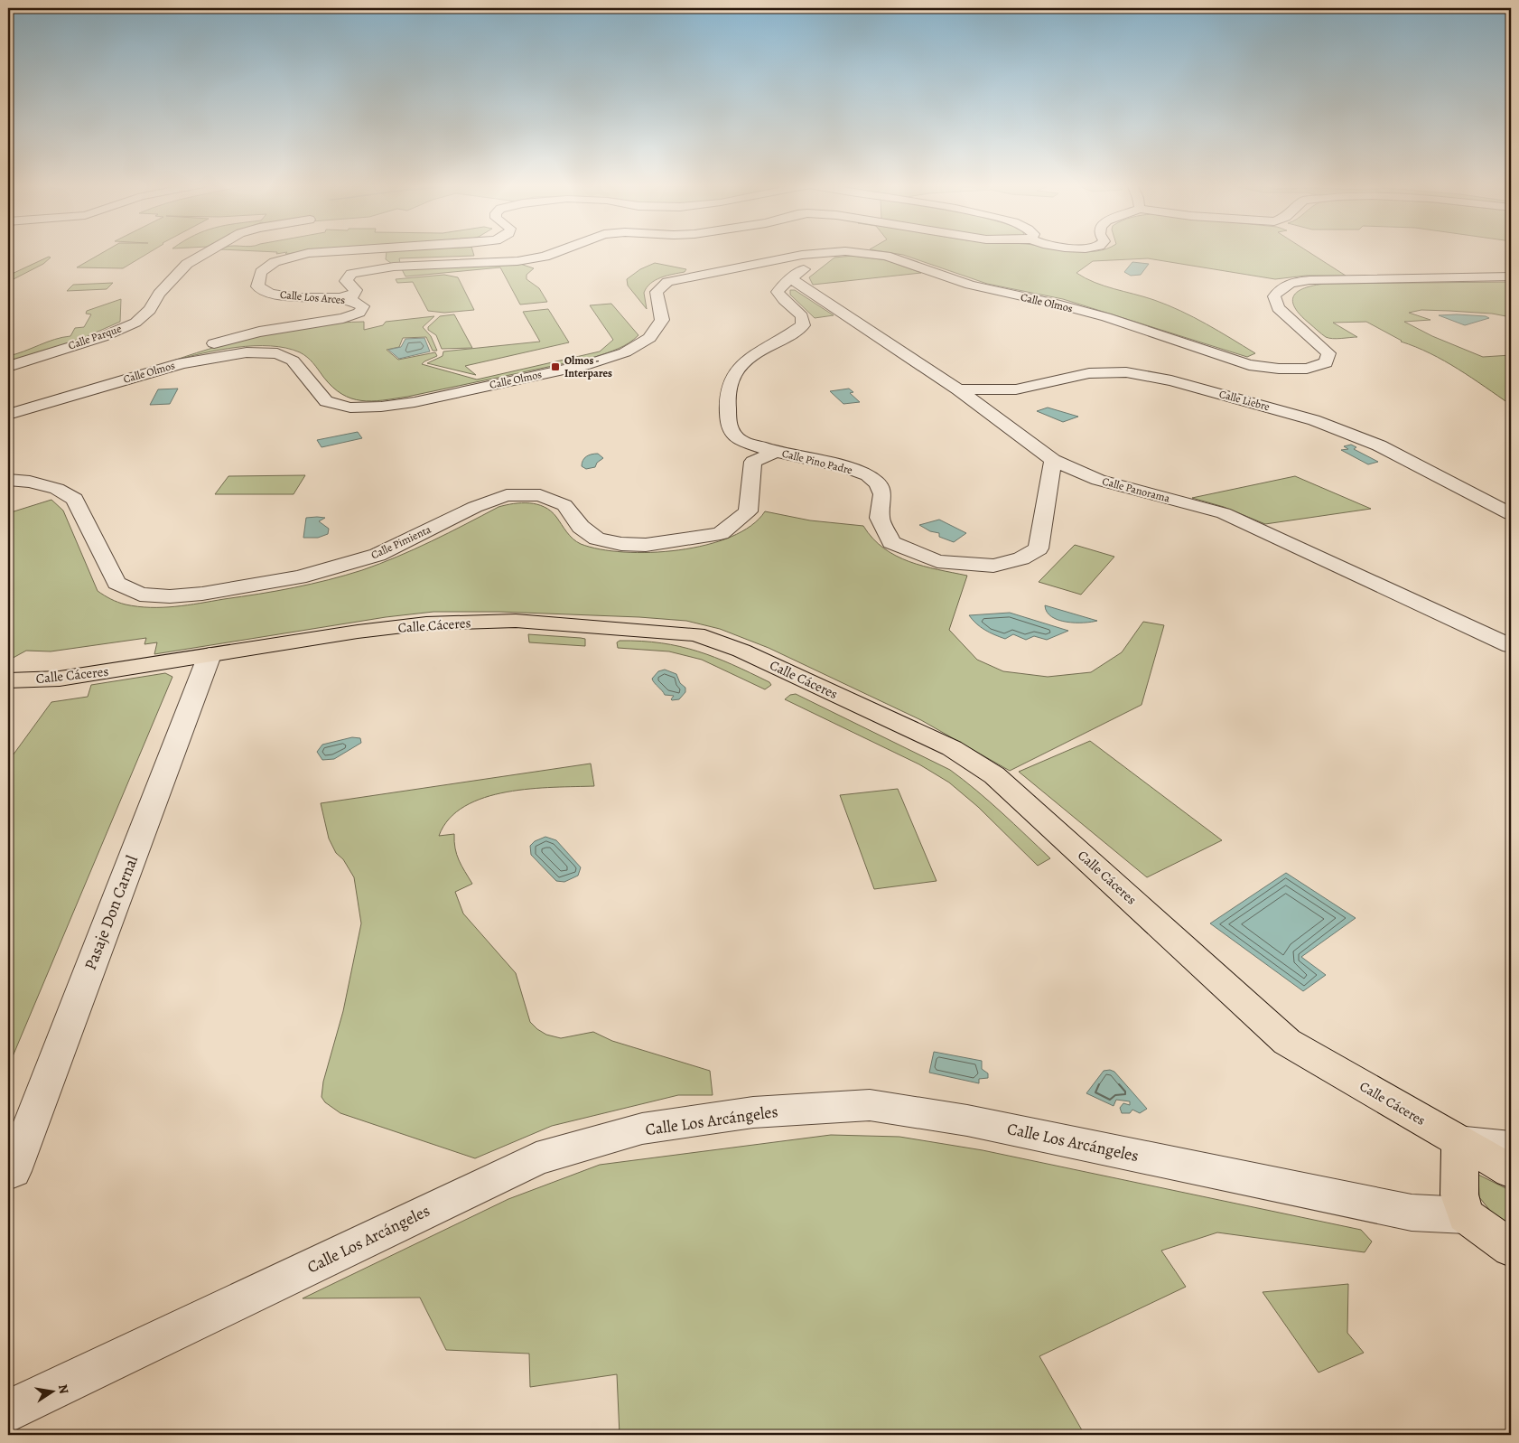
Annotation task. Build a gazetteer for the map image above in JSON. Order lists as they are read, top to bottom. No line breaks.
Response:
{"streets":{"main road":["Calle Cáceres"],"street":["Calle Los Arces","Calle Olmos","Calle Parque","Calle Liebre","Calle Pino Padre","Calle Panorama","Calle Pimienta","Pasaje Don Carnal","Calle Los Arcángeles"]},"crossings":[["Calle Los Arces","Calle Olmos"],["Calle Liebre","Calle Panorama"],["Calle Pino Padre","Calle Panorama"],["Calle Pino Padre","Calle Pimienta"],["Calle Cáceres","Pasaje Don Carnal"]],"places":{"transit":["Olmos - Interpares"]},"north":"right"}
